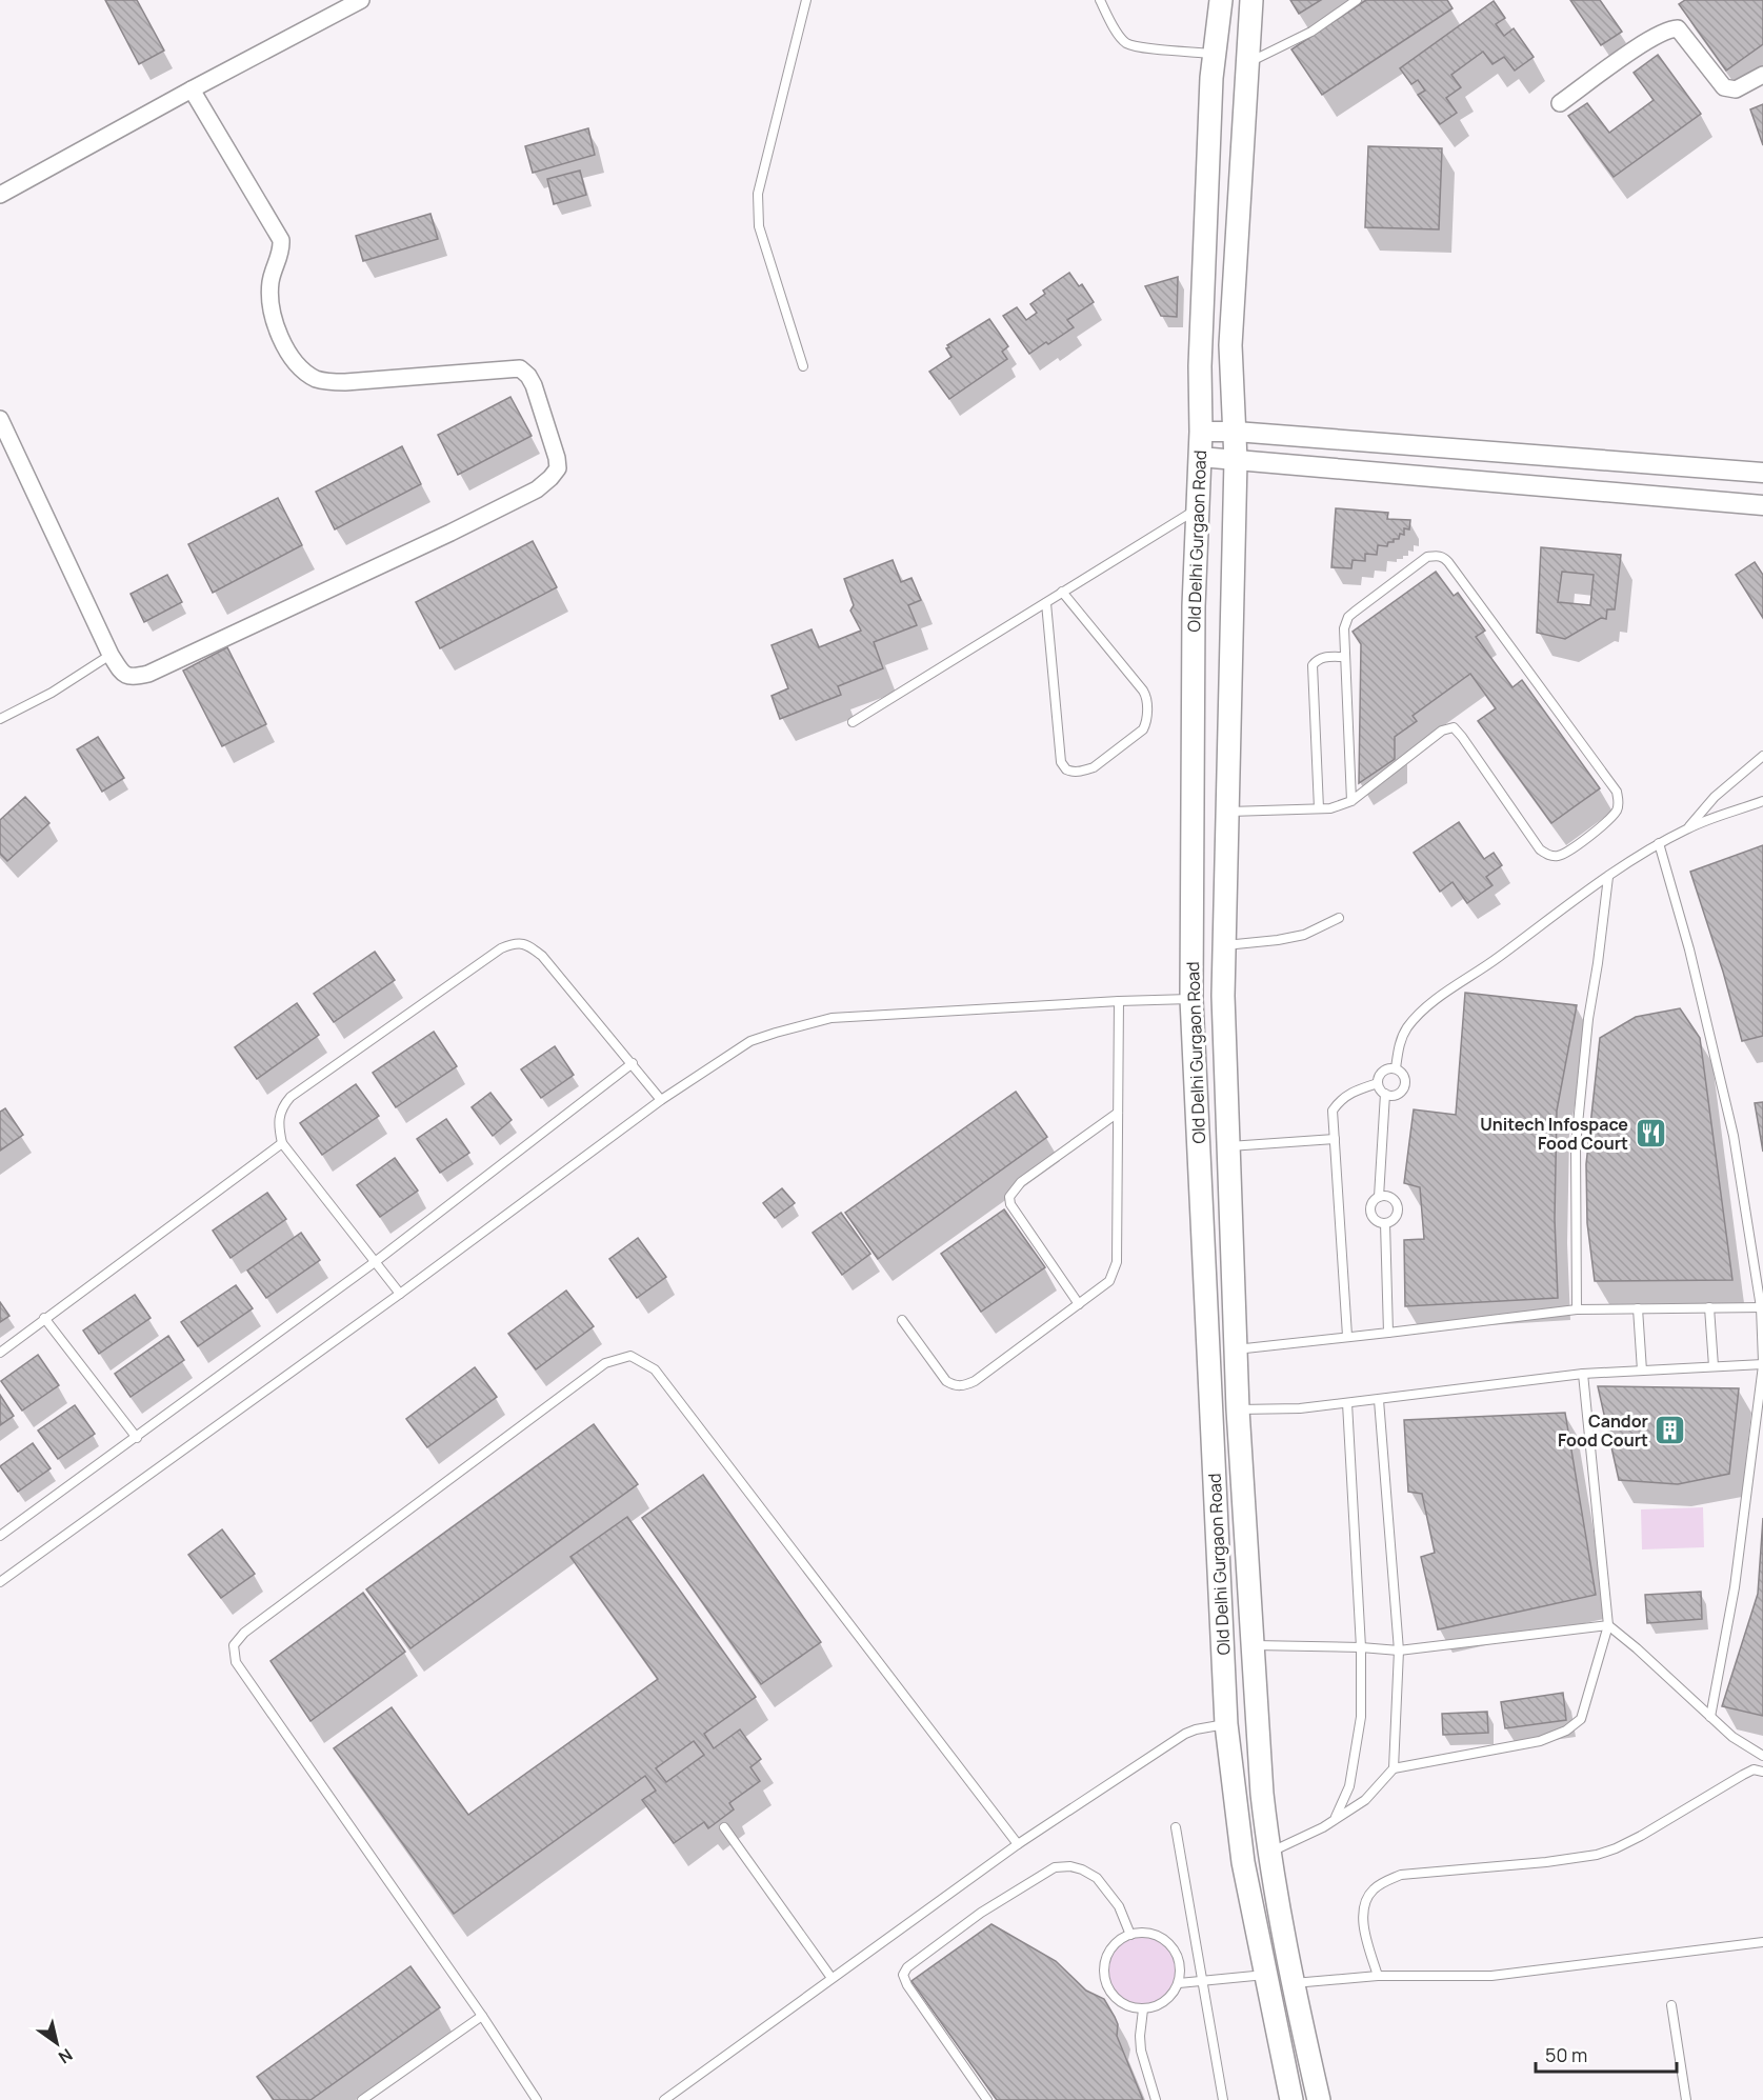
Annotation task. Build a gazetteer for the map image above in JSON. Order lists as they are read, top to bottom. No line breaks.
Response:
{"streets":{"main road":["Old Delhi Gurgaon Road"]},"places":{"restaurant":["Unitech Infospace Food Court"],"building":["Candor Food Court"]},"scale_bar":"50 m","north":"bottom right"}
